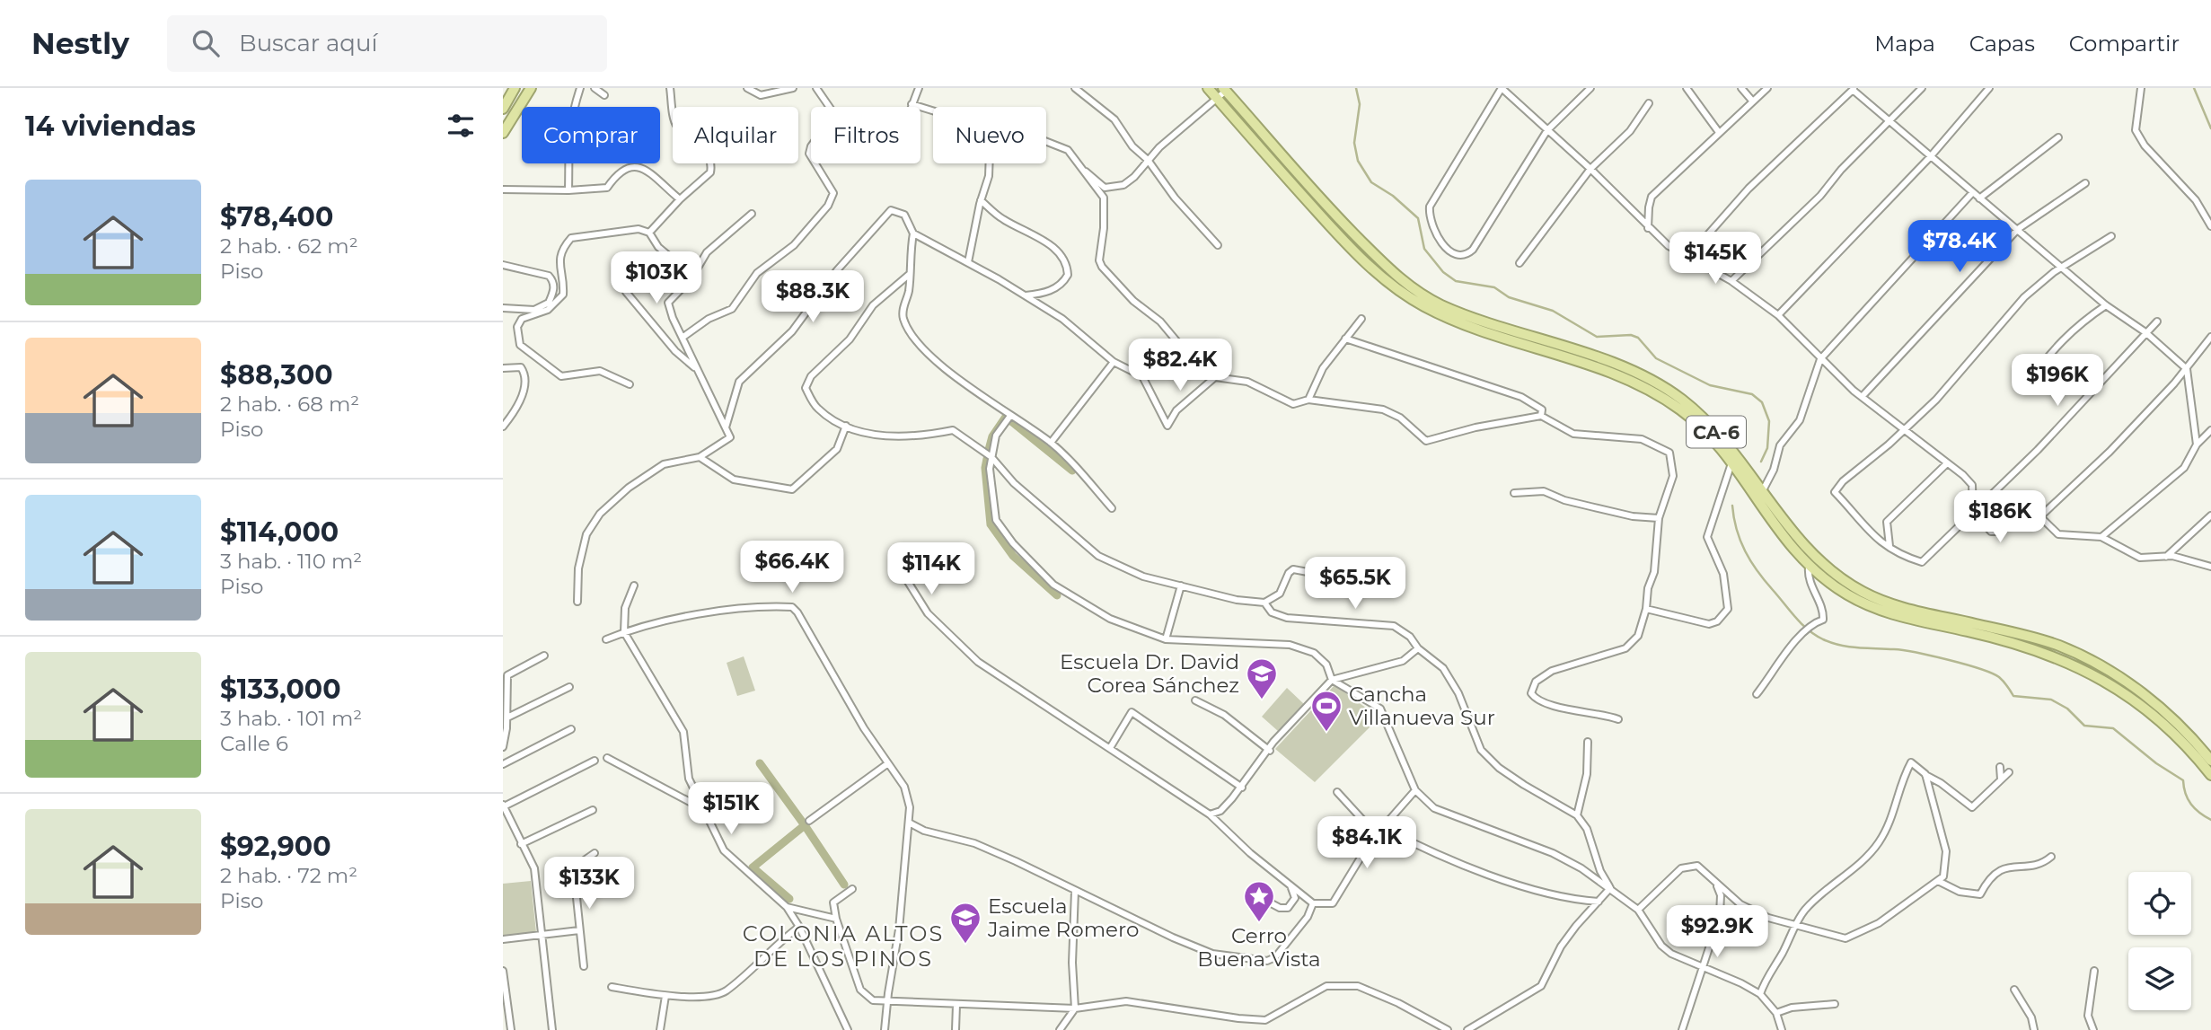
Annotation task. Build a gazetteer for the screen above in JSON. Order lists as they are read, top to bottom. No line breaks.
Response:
{"streets":{"highway":["CA-6"]},"districts":["COLONIA ALTOS DE LOS PINOS"],"places":{"school or university":["Escuela Dr. David Corea Sánchez","Escuela Jaime Romero"],"sports":["Cancha Villanueva Sur"],"place":["Cerro Buena Vista"]},"page":{"header":"Nestly","search":"Buscar aquí","nav":["Mapa","Capas","Compartir"],"heading":"14 viviendas","chip":["Comprar","Alquilar","Filtros","Nuevo"],"list":[{"name":"$78,400","note":"2 hab. · 62 m² · Piso"},{"name":"$88,300","note":"2 hab. · 68 m² · Piso"},{"name":"$114,000","note":"3 hab. · 110 m² · Piso"},{"name":"$133,000","note":"3 hab. · 101 m² · Calle 6"},{"name":"$92,900","note":"2 hab. · 72 m² · Piso"}],"price":["$78.4K","$145K","$103K","$88.3K","$82.4K","$196K","$186K","$66.4K","$114K","$65.5K","$151K","$84.1K","$133K","$92.9K"]}}
